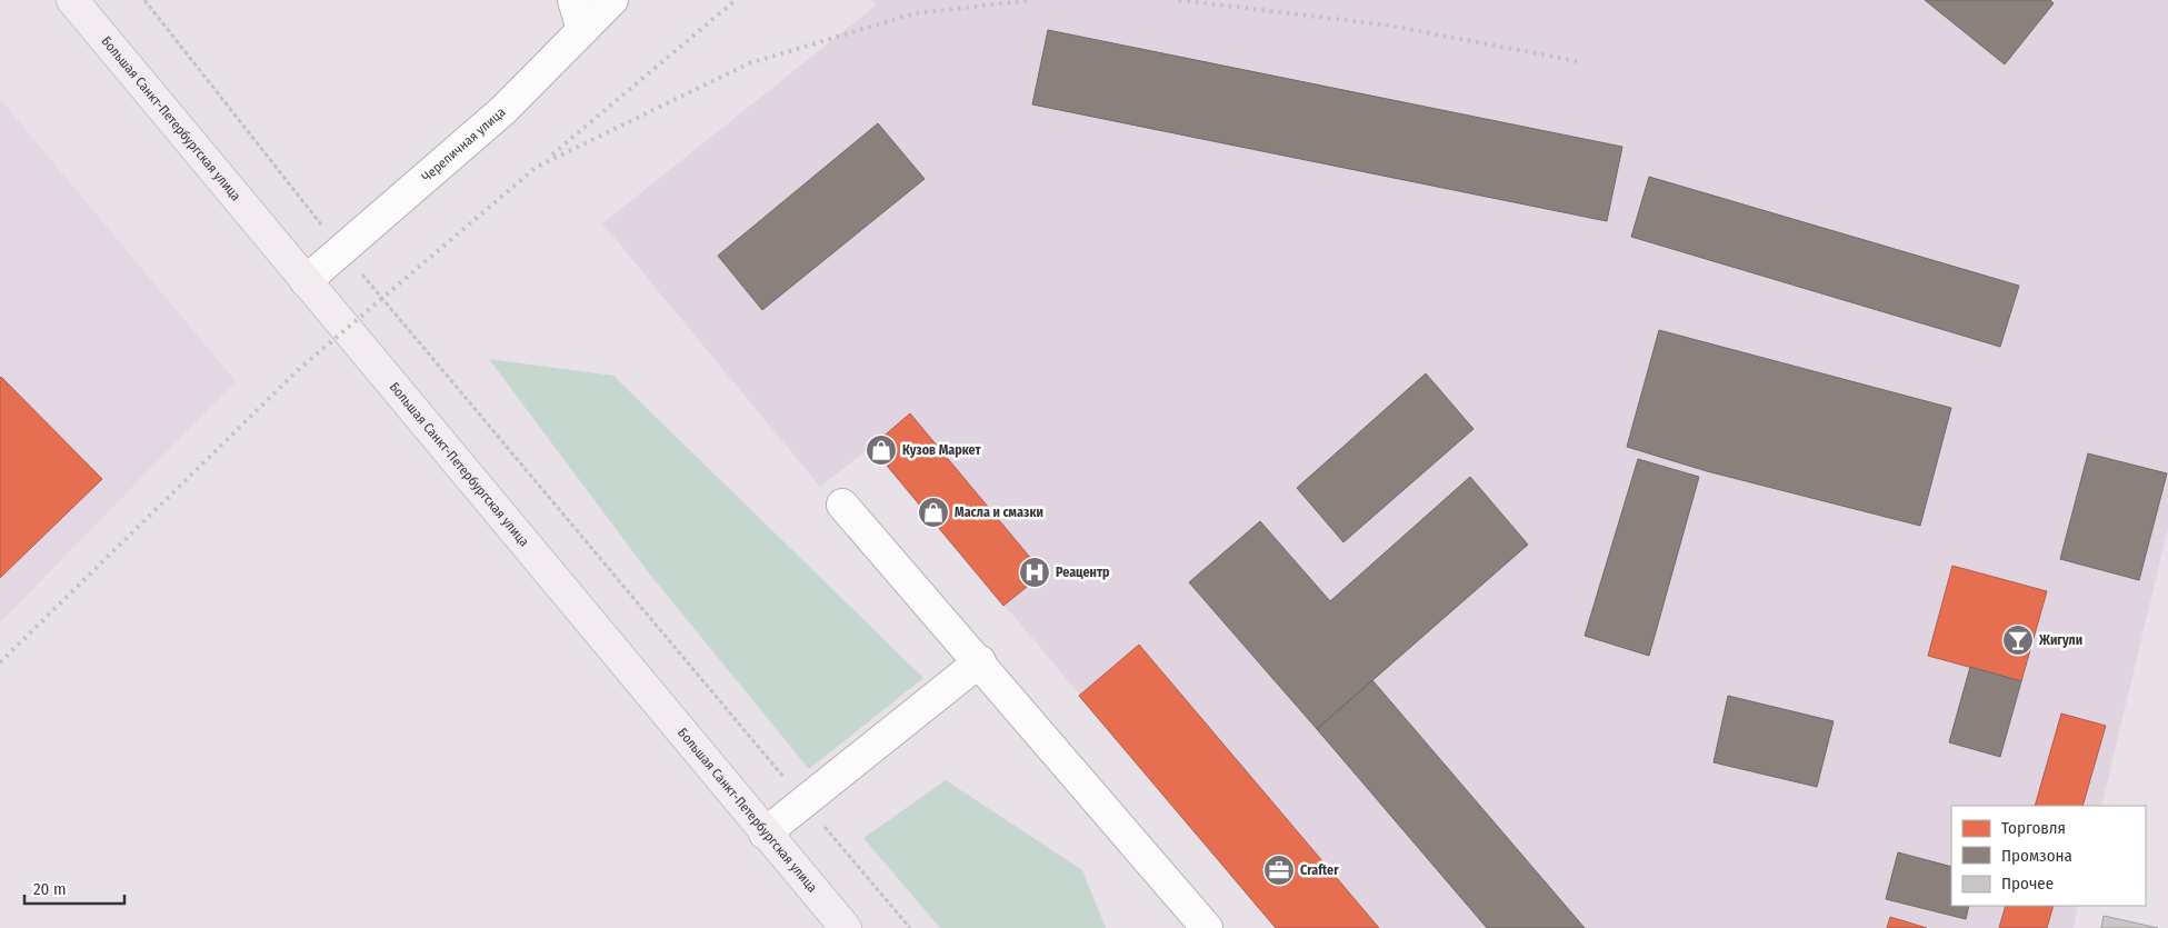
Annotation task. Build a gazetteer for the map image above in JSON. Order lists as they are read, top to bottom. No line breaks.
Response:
{"streets":{"main road":["Большая Санкт-Петербургская улица"],"street":["Черепичная улица"]},"crossings":[["Большая Санкт-Петербургская улица","Черепичная улица"]],"places":{"shop":["Кузов Маркет","Масла и смазки"],"hospital":["Реацентр"],"bar":["Жигули"],"office":["Crafter"]},"legend":["Торговля","Промзона","Прочее"],"scale_bar":"20 m"}
